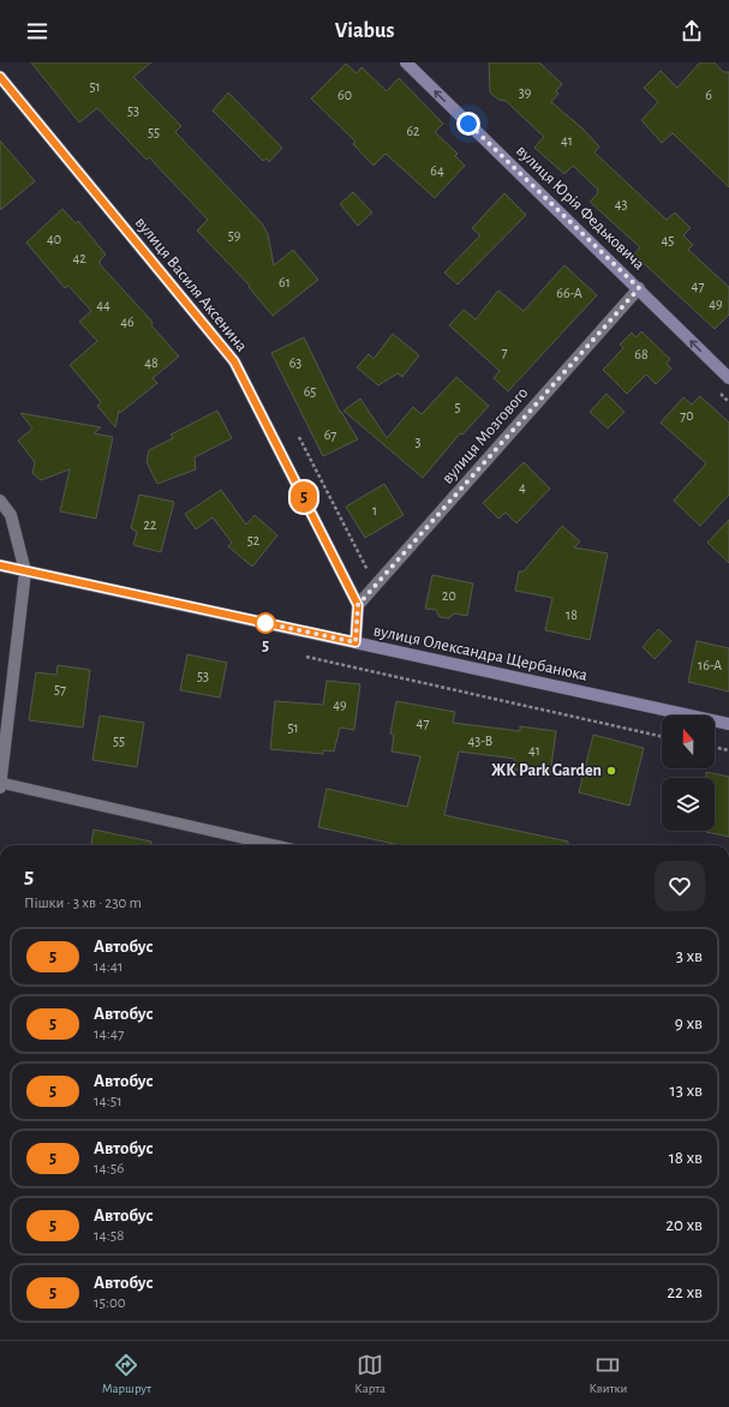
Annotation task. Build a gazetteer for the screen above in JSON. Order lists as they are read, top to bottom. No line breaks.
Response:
{"streets":{"street":["вулиця Юрія Федьковича","вулиця Василя Аксенина","вулиця Мозгового","вулиця Олександра Щербанюка"]},"crossings":[["вулиця Юрія Федьковича","вулиця Мозгового"],["вулиця Василя Аксенина","вулиця Мозгового"]],"one_way":["вулиця Юрія Федьковича"],"places":["5","ЖК Park Garden"],"lines":["bus line 5"],"house_numbers":["51","39","60","6","53","62","55","41","64","43","59","40","45","42","61","47","66-А","49","44","46","7","68","48","63","65","5","70","67","3","4","1","22","52","20","18","16-А","53","57","49","47","51","55","43-В","41"],"north":"top","page":{"header":"Viabus","on_map":"5","heading":["5","Пішки · 3 хв · 230 m"],"list":[{"mark":"5","name":"Автобус","note":"14:41","value":"3 хв"},{"mark":"5","name":"Автобус","note":"14:47","value":"9 хв"},{"mark":"5","name":"Автобус","note":"14:51","value":"13 хв"},{"mark":"5","name":"Автобус","note":"14:56","value":"18 хв"},{"mark":"5","name":"Автобус","note":"14:58","value":"20 хв"},{"mark":"5","name":"Автобус","note":"15:00","value":"22 хв"}],"tabs":["Маршрут","Карта","Квитки"]}}
